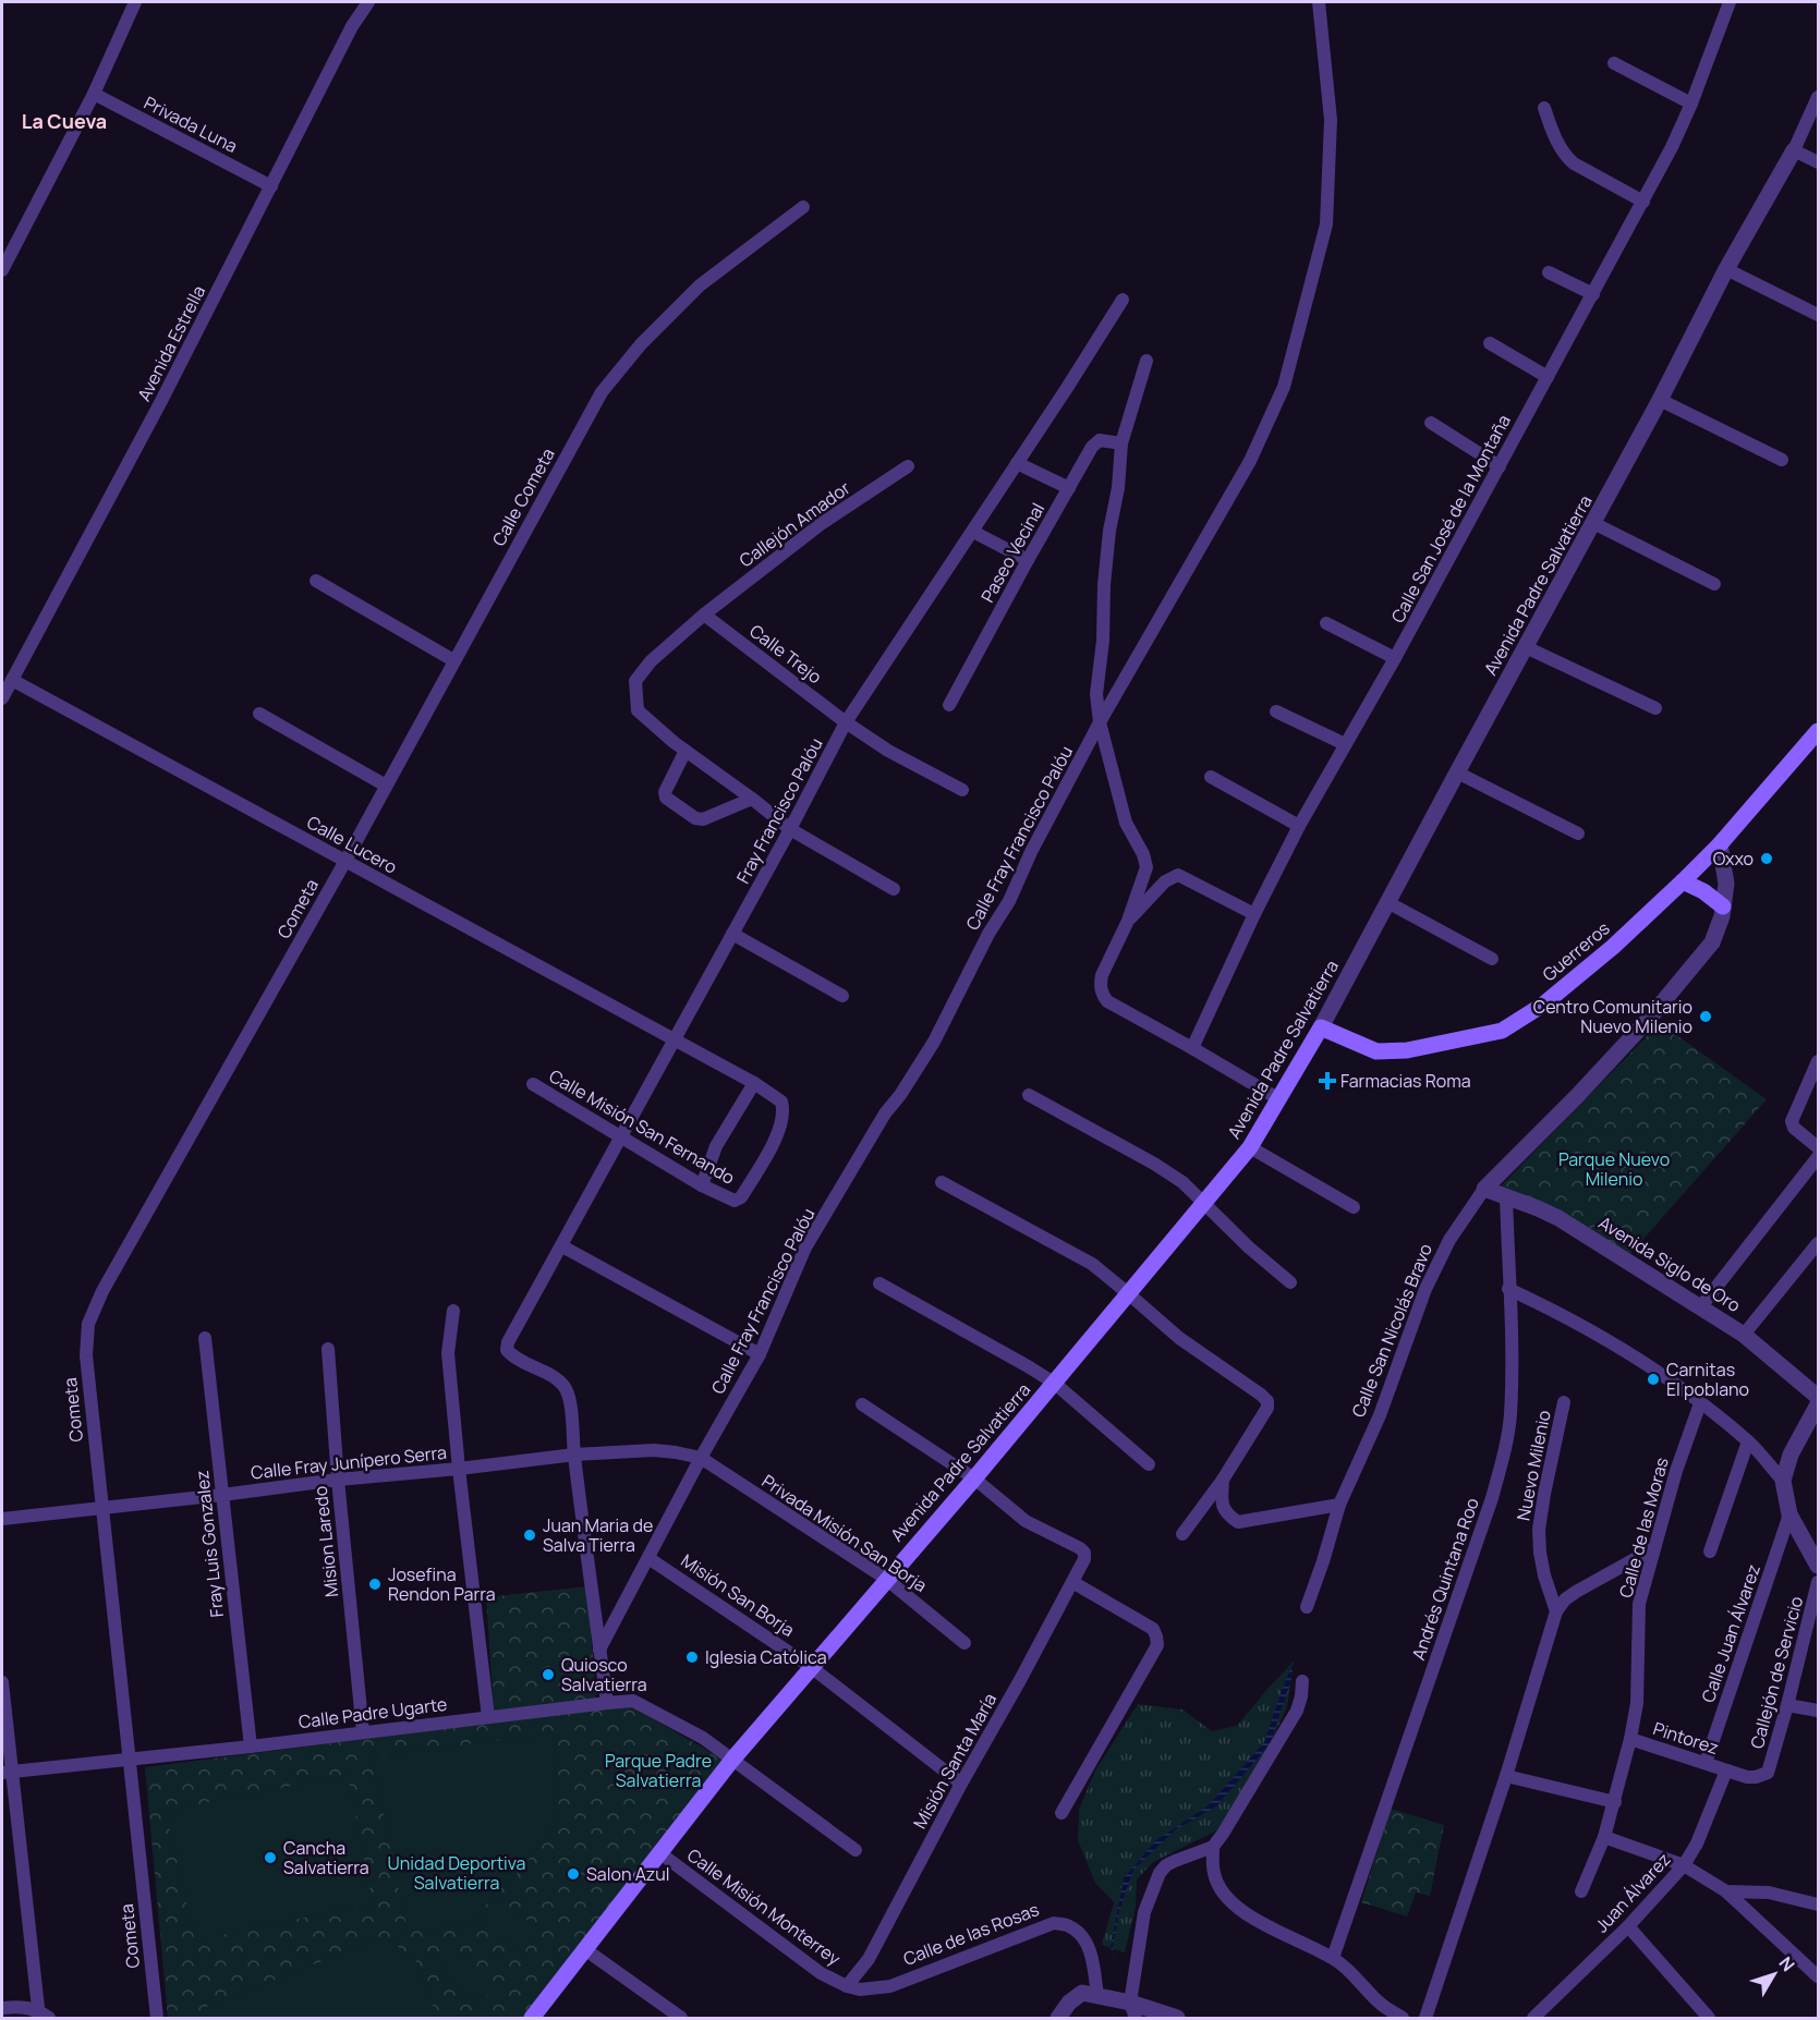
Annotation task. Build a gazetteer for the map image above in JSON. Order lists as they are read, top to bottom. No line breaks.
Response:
{"streets":{"main road":["Avenida Padre Salvatierra","Guerreros"],"street":["Privada Luna","Avenida Estrella","Calle Cometa","Calle San José de la Montaña","Callejón Amador","Paseo Vecinal","Calle Trejo","Fray Francisco Palóu","Calle Fray Francisco Palóu","Calle Lucero","Cometa","Calle Misión San Fernando","Avenida Siglo de Oro","Calle San Nicolás Bravo","Calle Fray Junípero Serra","Nuevo Milenio","Calle de las Moras","Privada Misión San Borja","Mision Laredo","Fray Luis Gonzalez","Andrés Quintana Roo","Misión San Borja","Calle Juan Álvarez","Callejón de Servicio","Calle Padre Ugarte","Pintorez","Misión Santa María","Juan Álvarez","Calle Misión Monterrey","Calle de las Rosas"]},"crossings":[["Privada Luna","Avenida Estrella"],["Avenida Estrella","Calle Lucero"],["Calle Cometa","Calle Lucero"],["Calle Cometa","Cometa"],["Callejón Amador","Calle Trejo"],["Avenida Padre Salvatierra","Guerreros"],["Avenida Padre Salvatierra","Privada Misión San Borja"],["Avenida Padre Salvatierra","Misión San Borja"],["Avenida Padre Salvatierra","Calle Padre Ugarte"],["Avenida Padre Salvatierra","Misión Santa María"],["Avenida Padre Salvatierra","Calle Misión Monterrey"],["Calle Trejo","Fray Francisco Palóu"],["Fray Francisco Palóu","Calle Lucero"],["Fray Francisco Palóu","Calle Misión San Fernando"],["Fray Francisco Palóu","Calle Fray Junípero Serra"],["Calle Fray Francisco Palóu","Calle Fray Junípero Serra"],["Calle Fray Francisco Palóu","Privada Misión San Borja"],["Calle Fray Francisco Palóu","Misión San Borja"],["Calle Lucero","Cometa"],["Calle Lucero","Calle Misión San Fernando"],["Cometa","Calle Fray Junípero Serra"],["Cometa","Calle Padre Ugarte"],["Guerreros","Calle San Nicolás Bravo"],["Avenida Siglo de Oro","Calle San Nicolás Bravo"],["Avenida Siglo de Oro","Andrés Quintana Roo"],["Calle Fray Junípero Serra","Privada Misión San Borja"],["Calle Fray Junípero Serra","Mision Laredo"],["Calle Fray Junípero Serra","Fray Luis Gonzalez"],["Calle de las Moras","Pintorez"],["Mision Laredo","Calle Padre Ugarte"],["Fray Luis Gonzalez","Calle Padre Ugarte"],["Misión San Borja","Misión Santa María"],["Calle Juan Álvarez","Pintorez"],["Callejón de Servicio","Pintorez"],["Pintorez","Juan Álvarez"],["Misión Santa María","Calle Misión Monterrey"],["Misión Santa María","Calle de las Rosas"],["Calle Misión Monterrey","Calle de las Rosas"]],"districts":["La Cueva"],"parks":["Parque Nuevo Milenio","Parque Padre Salvatierra","Unidad Deportiva Salvatierra"],"places":{"other":["Oxxo","Centro Comunitario Nuevo Milenio","Carnitas El poblano","Juan Maria de Salva Tierra","Josefina Rendon Parra","Iglesia Católica","Quiosco Salvatierra","Cancha Salvatierra","Salon Azul"],"health":["Farmacias Roma"]},"north":"top right"}
